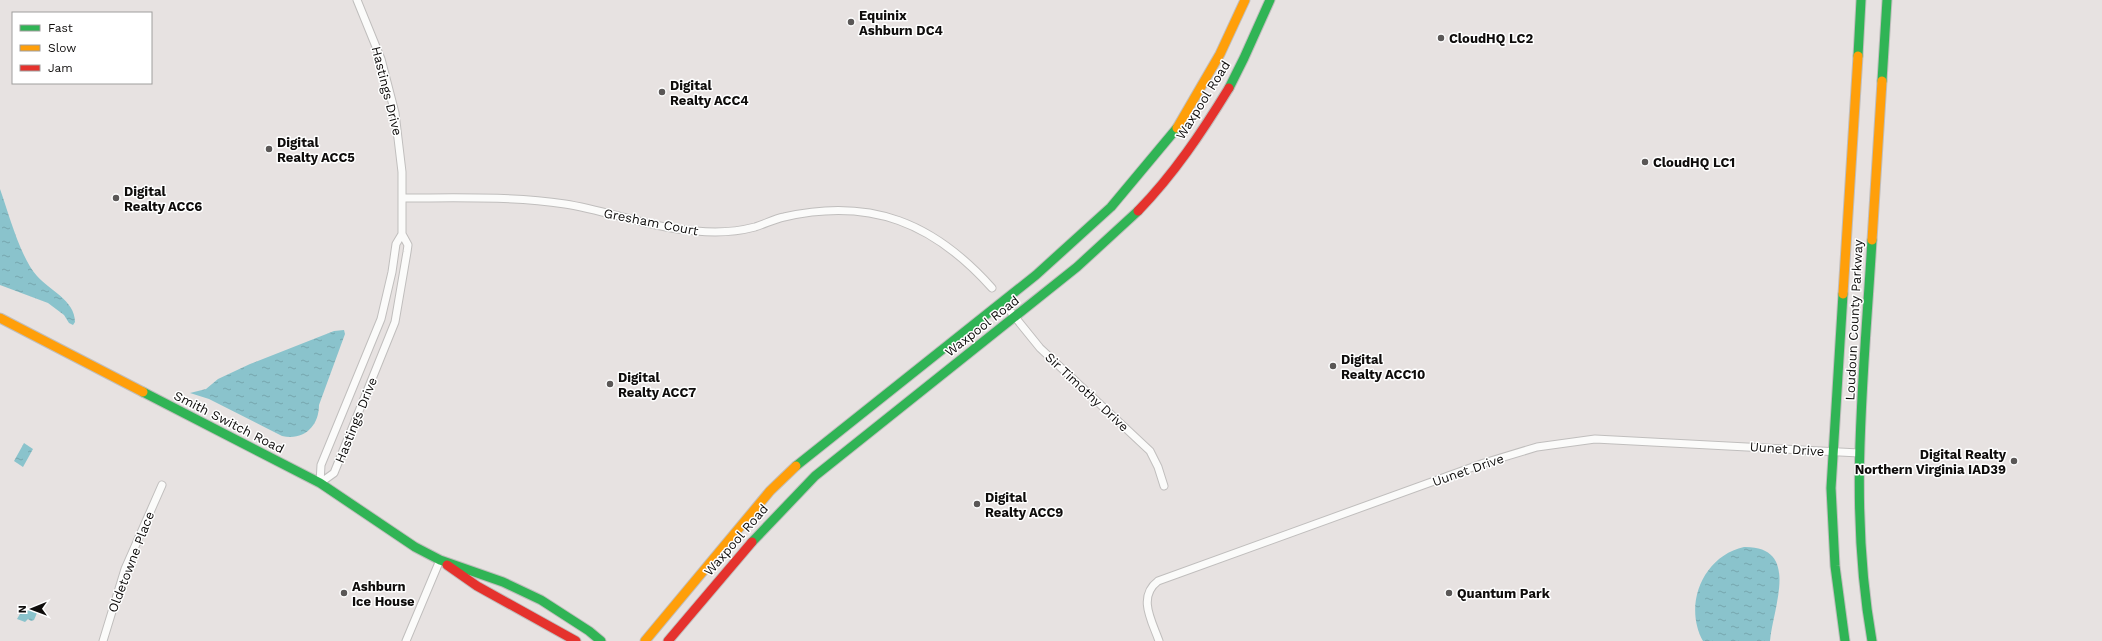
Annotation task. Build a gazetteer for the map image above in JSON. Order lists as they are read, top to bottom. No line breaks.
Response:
{"streets":{"main road":["Waxpool Road","Loudoun County Parkway","Smith Switch Road"],"street":["Hastings Drive","Gresham Court","Sir Timothy Drive","Uunet Drive","Oldetowne Place"]},"crossings":[["Hastings Drive","Gresham Court"],["Hastings Drive","Smith Switch Road"],["Waxpool Road","Sir Timothy Drive"],["Loudoun County Parkway","Uunet Drive"]],"places":["Equinix Ashburn DC4","CloudHQ LC2","Digital Realty ACC4","Digital Realty ACC5","CloudHQ LC1","Digital Realty ACC6","Digital Realty ACC10","Digital Realty ACC7","Digital Realty Northern Virginia IAD39","Digital Realty ACC9","Ashburn Ice House","Quantum Park"],"legend":["Fast","Slow","Jam"],"north":"left"}
